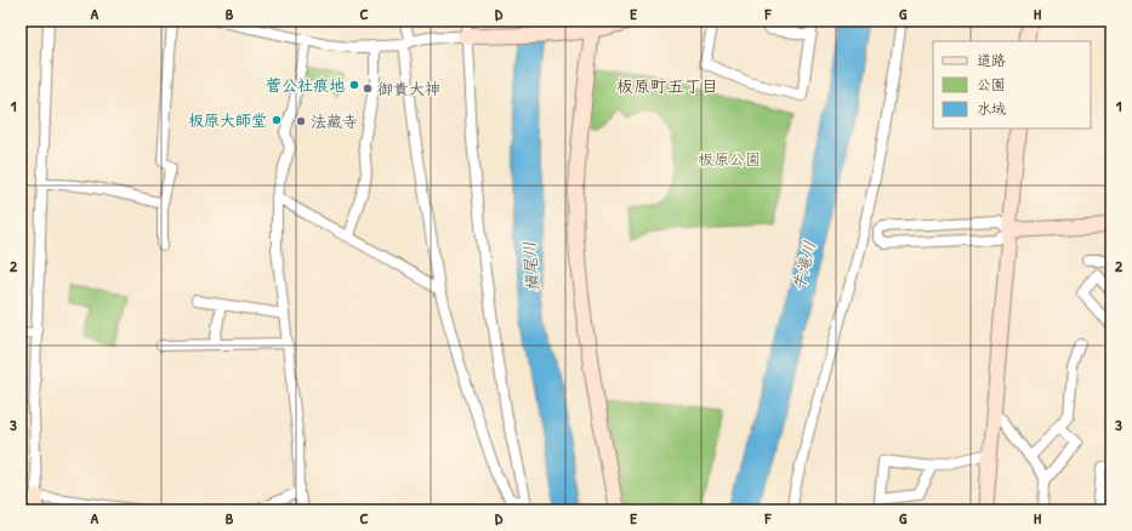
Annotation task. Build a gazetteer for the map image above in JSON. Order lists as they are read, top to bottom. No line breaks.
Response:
{"districts":["板原町五丁目"],"water":["牛滝川","槇尾川"],"parks":["板原公園"],"places":["菅公社痕地","御貴大神","板原大師堂","法藏寺"],"legend":["道路","公園","水域"],"grid":{"columns":["A","B","C","D","E","F","G","H"],"rows":["1","2","3"]}}
